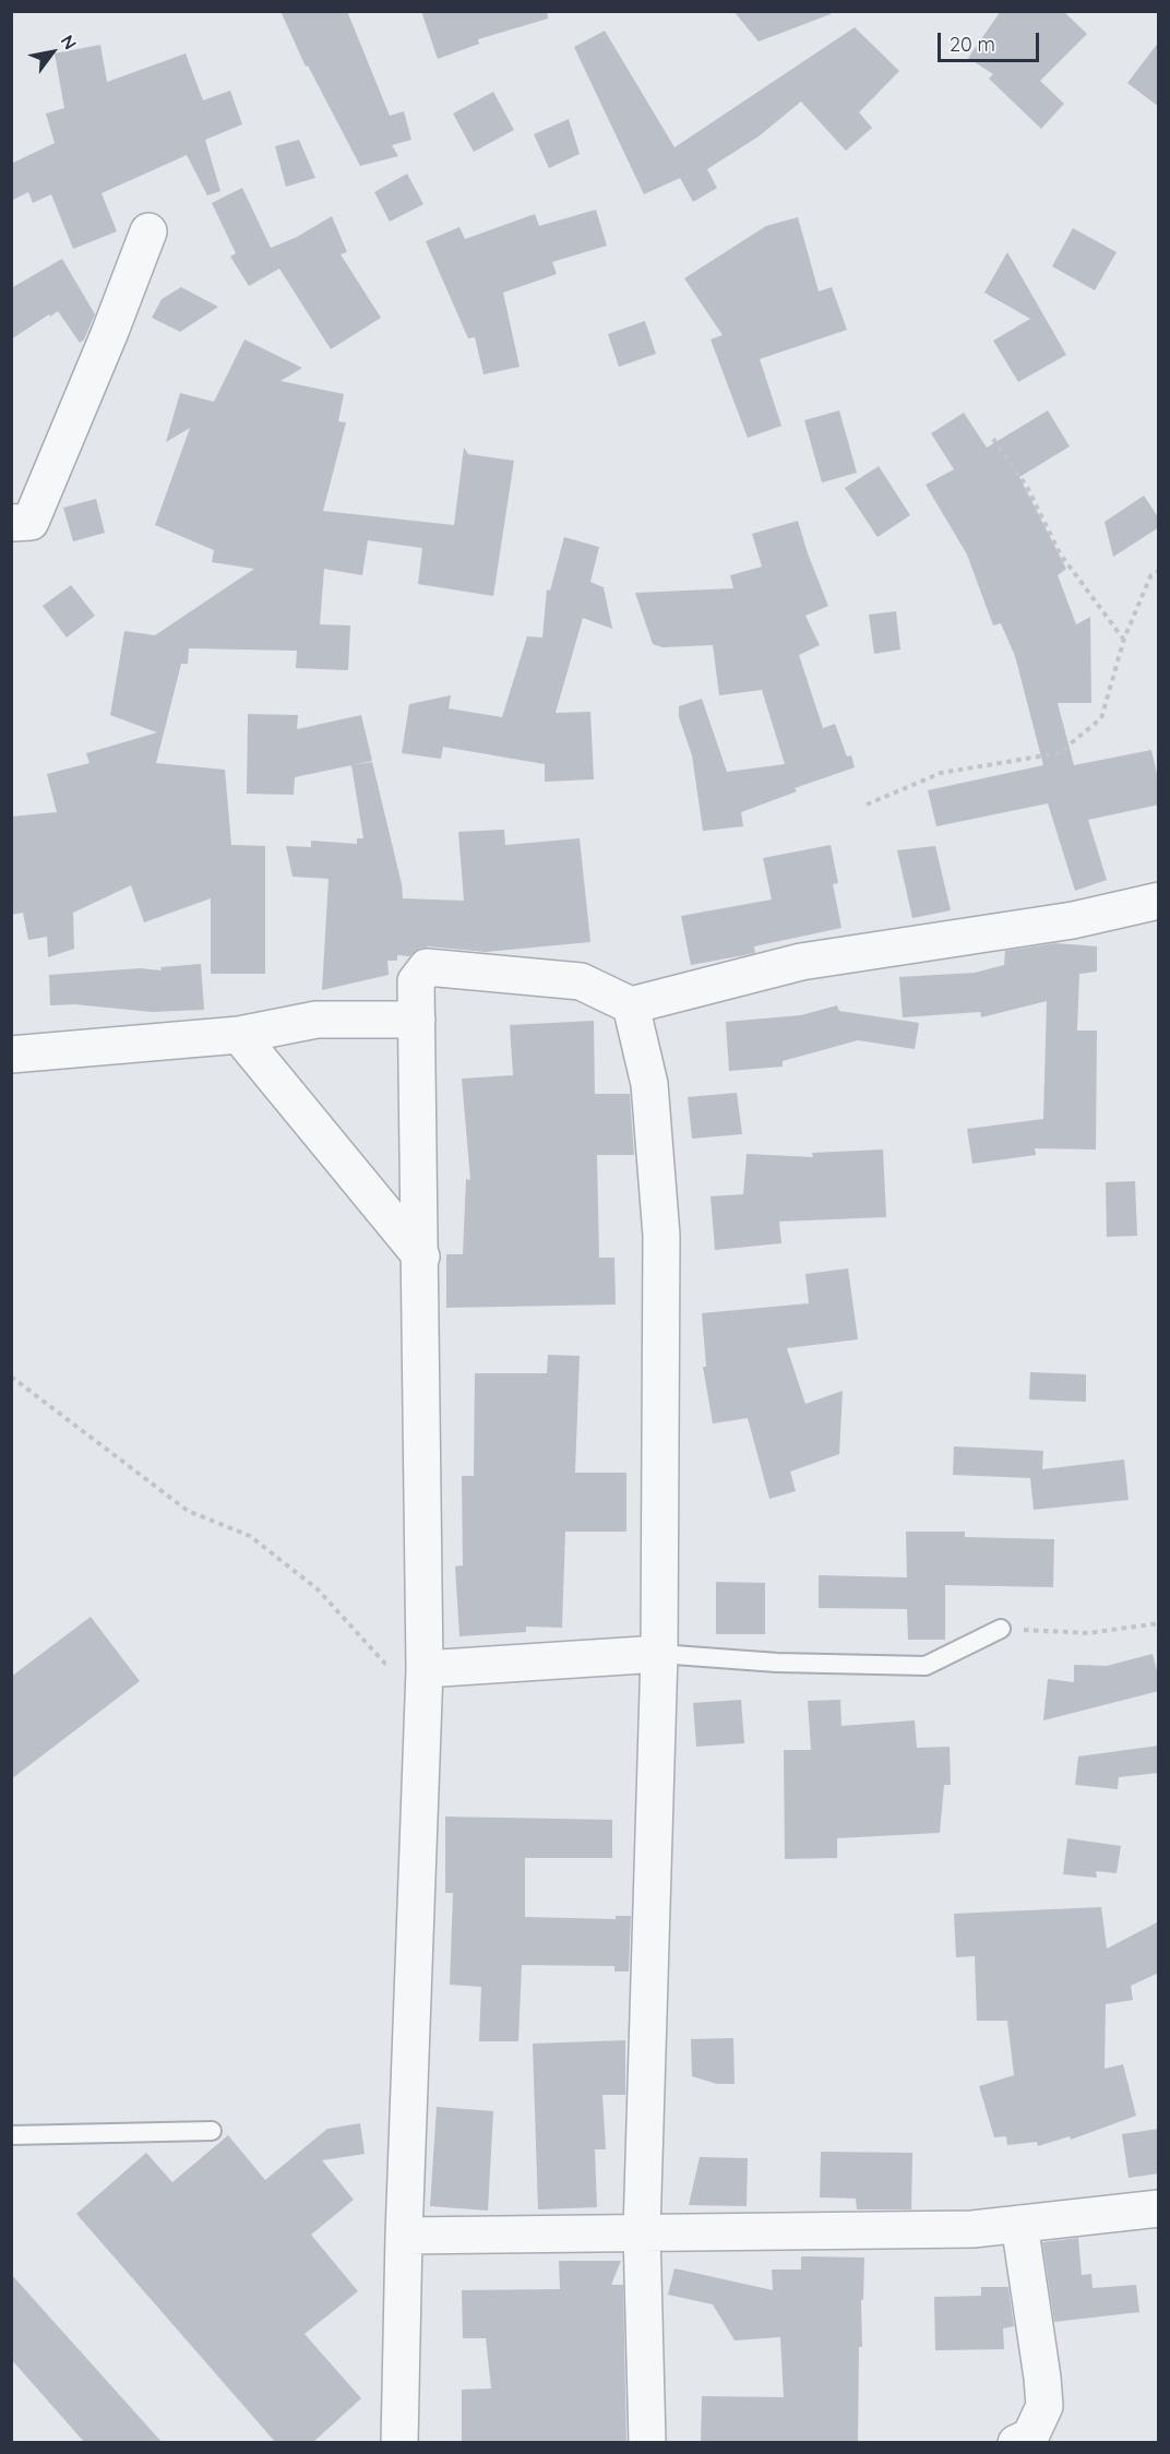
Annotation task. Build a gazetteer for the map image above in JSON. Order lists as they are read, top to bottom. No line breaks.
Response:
{"scale_bar":"20 m","north":"top right"}
